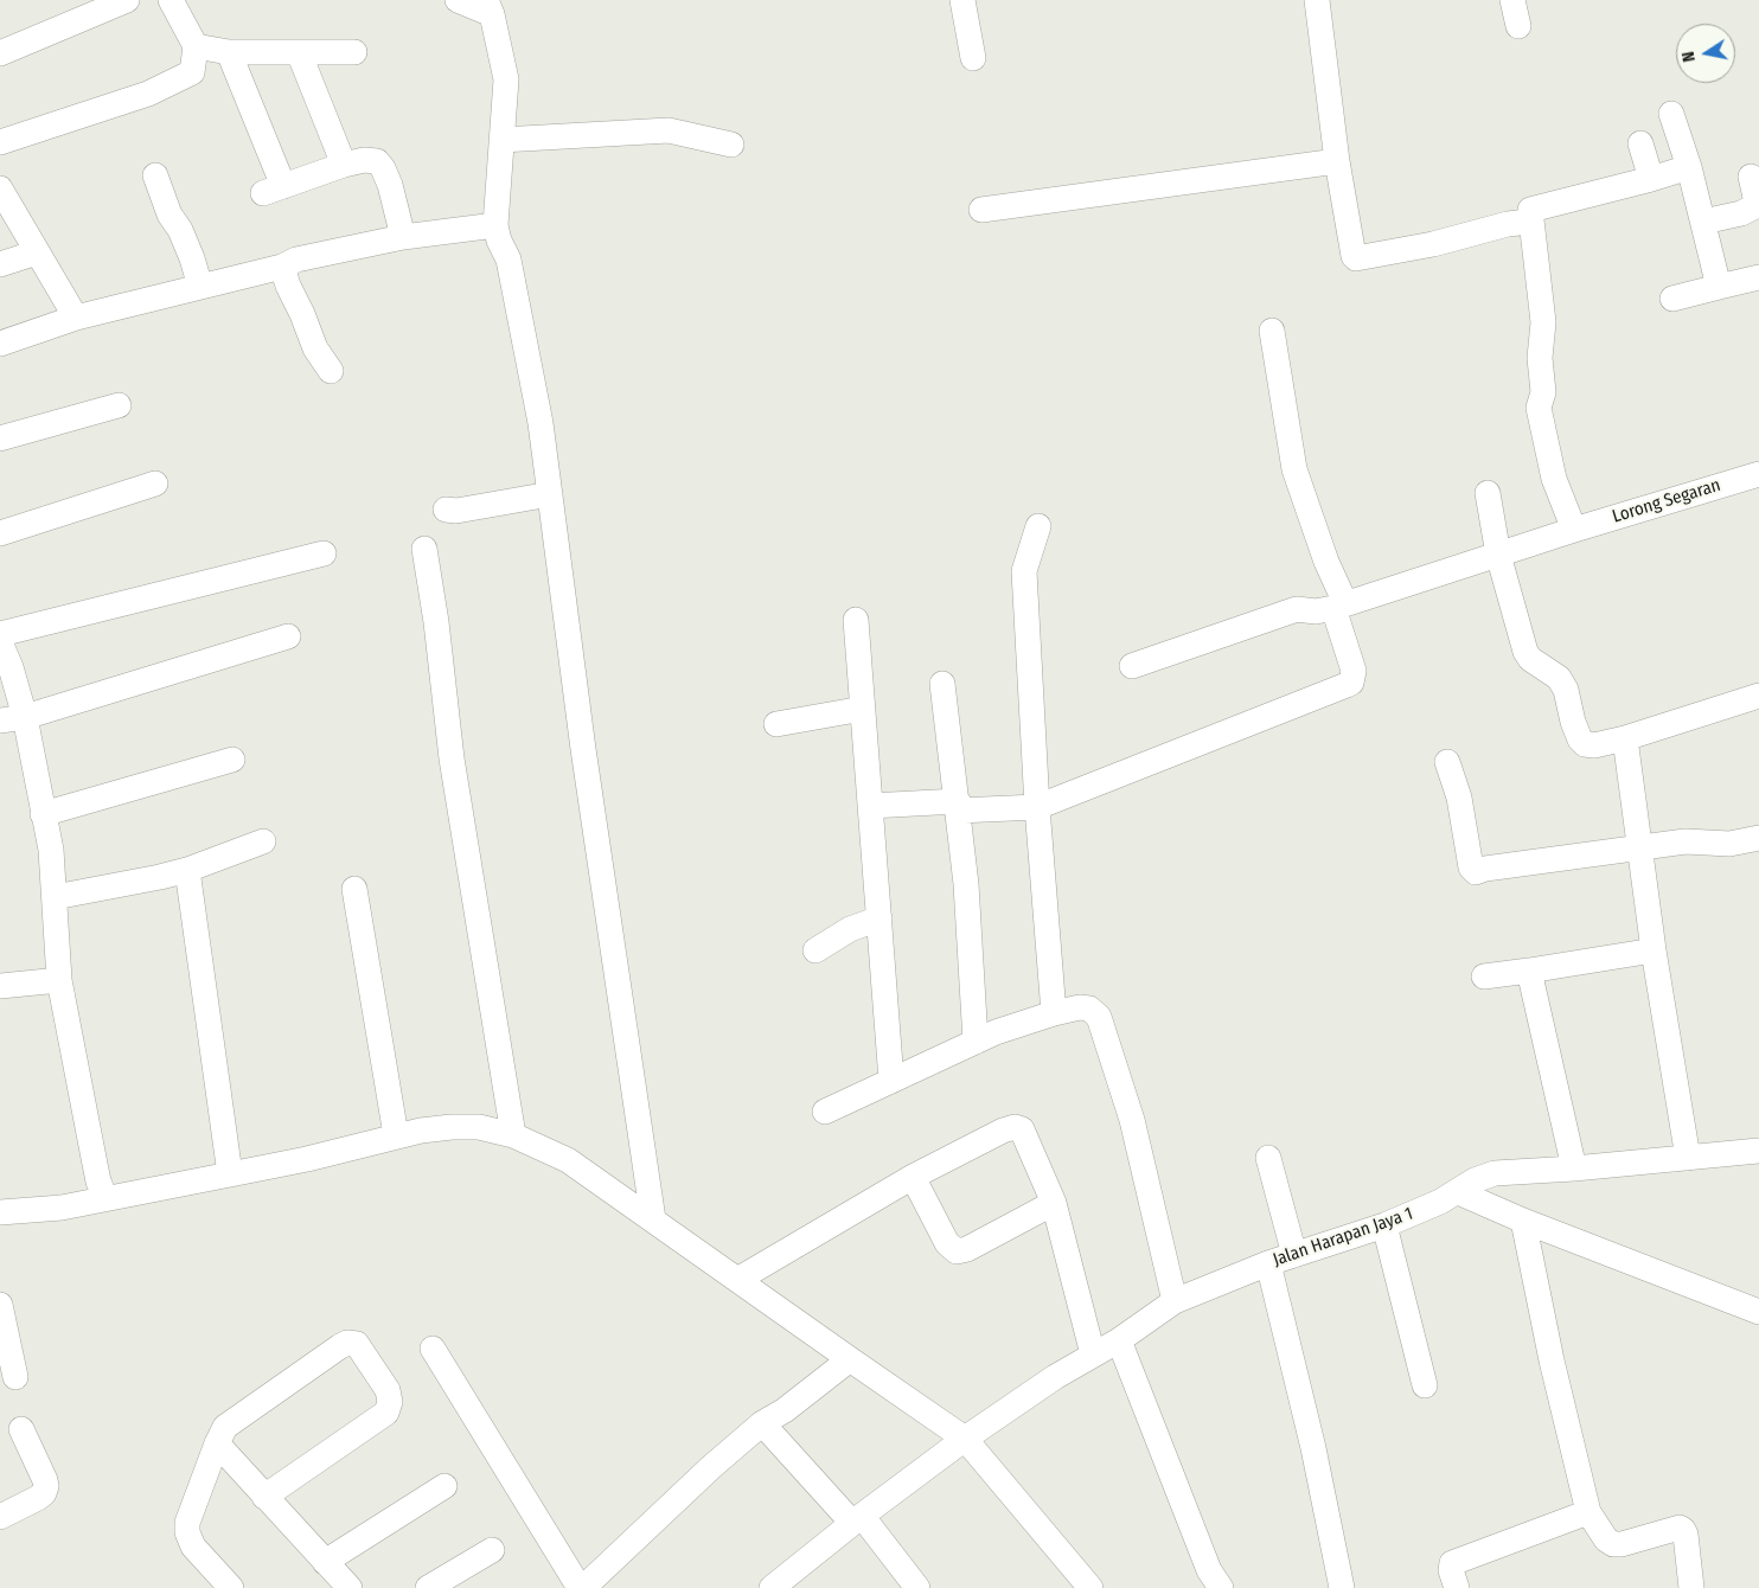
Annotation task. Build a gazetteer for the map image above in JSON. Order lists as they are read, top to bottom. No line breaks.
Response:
{"streets":{"street":["Lorong Segaran","Jalan Harapan Jaya 1"]},"north":"left"}
